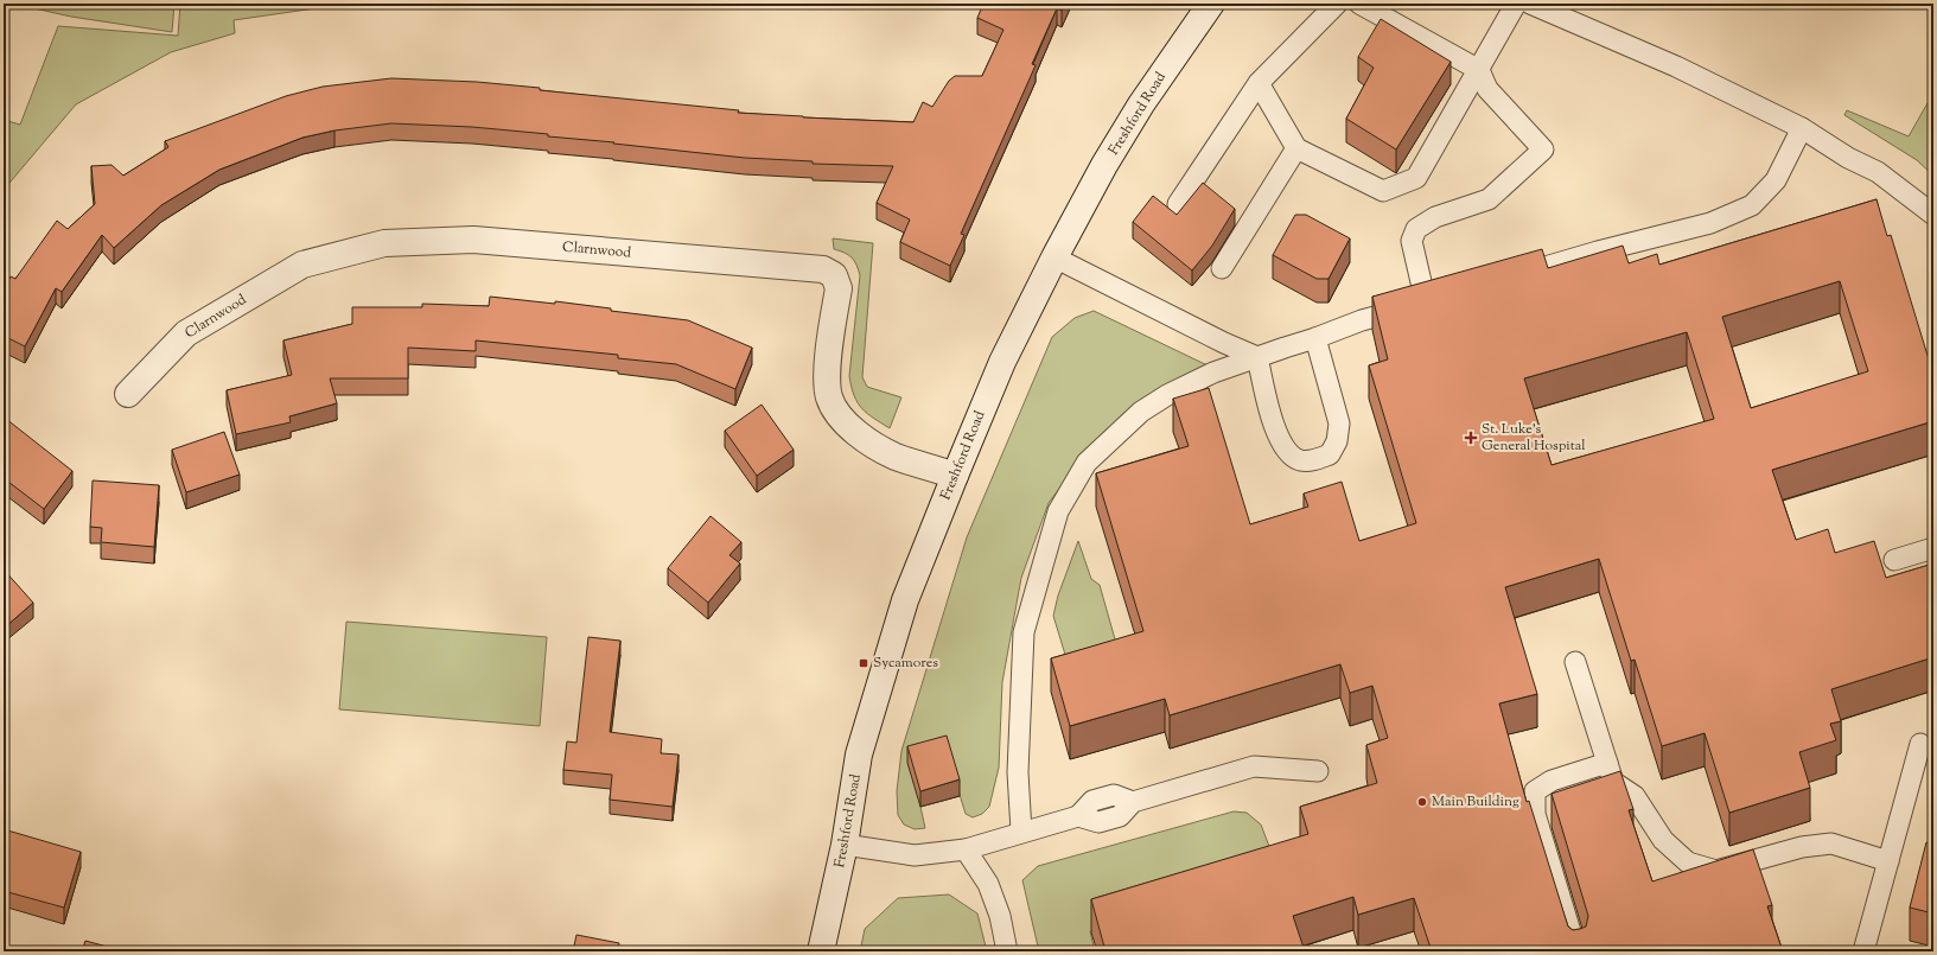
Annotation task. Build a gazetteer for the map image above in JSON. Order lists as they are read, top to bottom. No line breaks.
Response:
{"streets":{"main road":["Freshford Road","Clarnwood"]},"crossings":[["Freshford Road","Clarnwood"]],"places":{"health":["St. Luke's General Hospital"],"transit":["Sycamores"],"other":["Main Building"]}}
